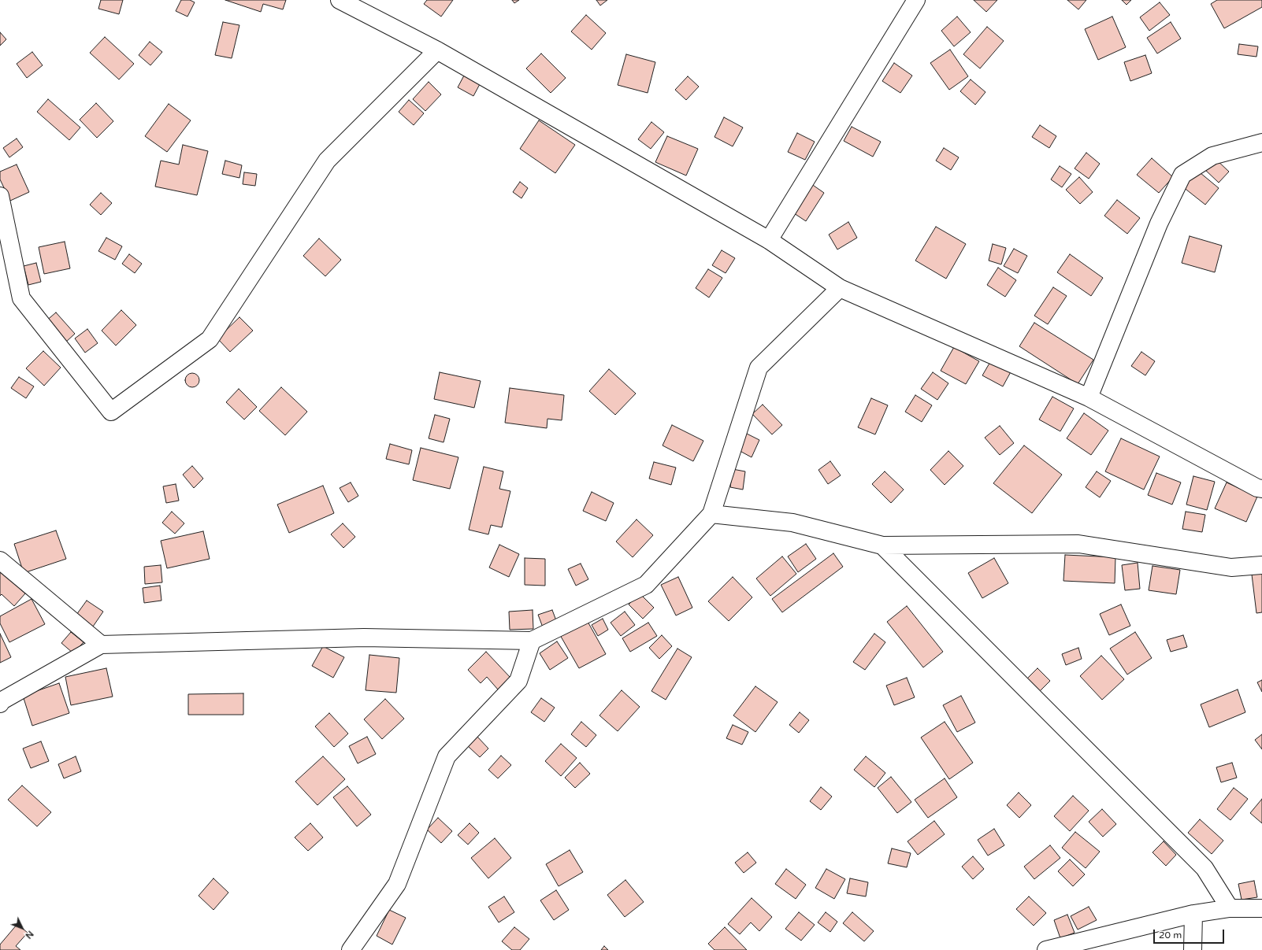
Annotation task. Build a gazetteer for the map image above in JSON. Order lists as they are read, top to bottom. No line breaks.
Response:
{"scale_bar":"20 m","north":"bottom right"}
